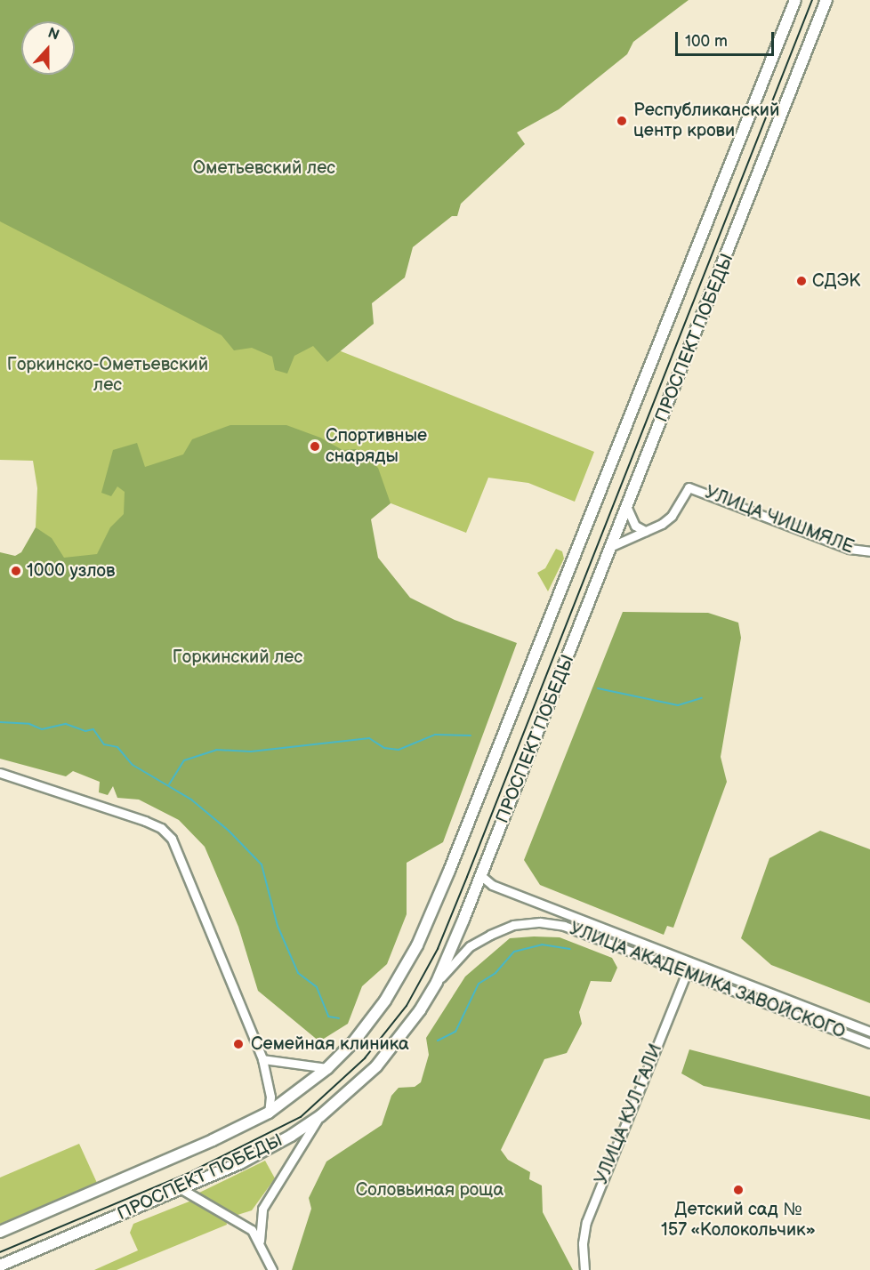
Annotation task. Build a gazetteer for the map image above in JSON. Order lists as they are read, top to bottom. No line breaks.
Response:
{"streets":{"main road":["ПРОСПЕКТ ПОБЕДЫ"],"street":["УЛИЦА ЧИШМЯЛЕ","УЛИЦА АКАДЕМИКА ЗАВОЙСКОГО","УЛИЦА КУЛ ГАЛИ"]},"crossings":[["ПРОСПЕКТ ПОБЕДЫ","УЛИЦА ЧИШМЯЛЕ"],["ПРОСПЕКТ ПОБЕДЫ","УЛИЦА АКАДЕМИКА ЗАВОЙСКОГО"],["УЛИЦА АКАДЕМИКА ЗАВОЙСКОГО","УЛИЦА КУЛ ГАЛИ"]],"parks":["Ометьевский лес","Горкинско-Ометьевский лес","Горкинский лес","Соловьиная роща"],"places":["Республиканский центр крови","СДЭК","Спортивные снаряды","1000 узлов","Семейная клиника","Детский сад № 157 «Колокольчик»"],"scale_bar":"100 m","north":"top"}
